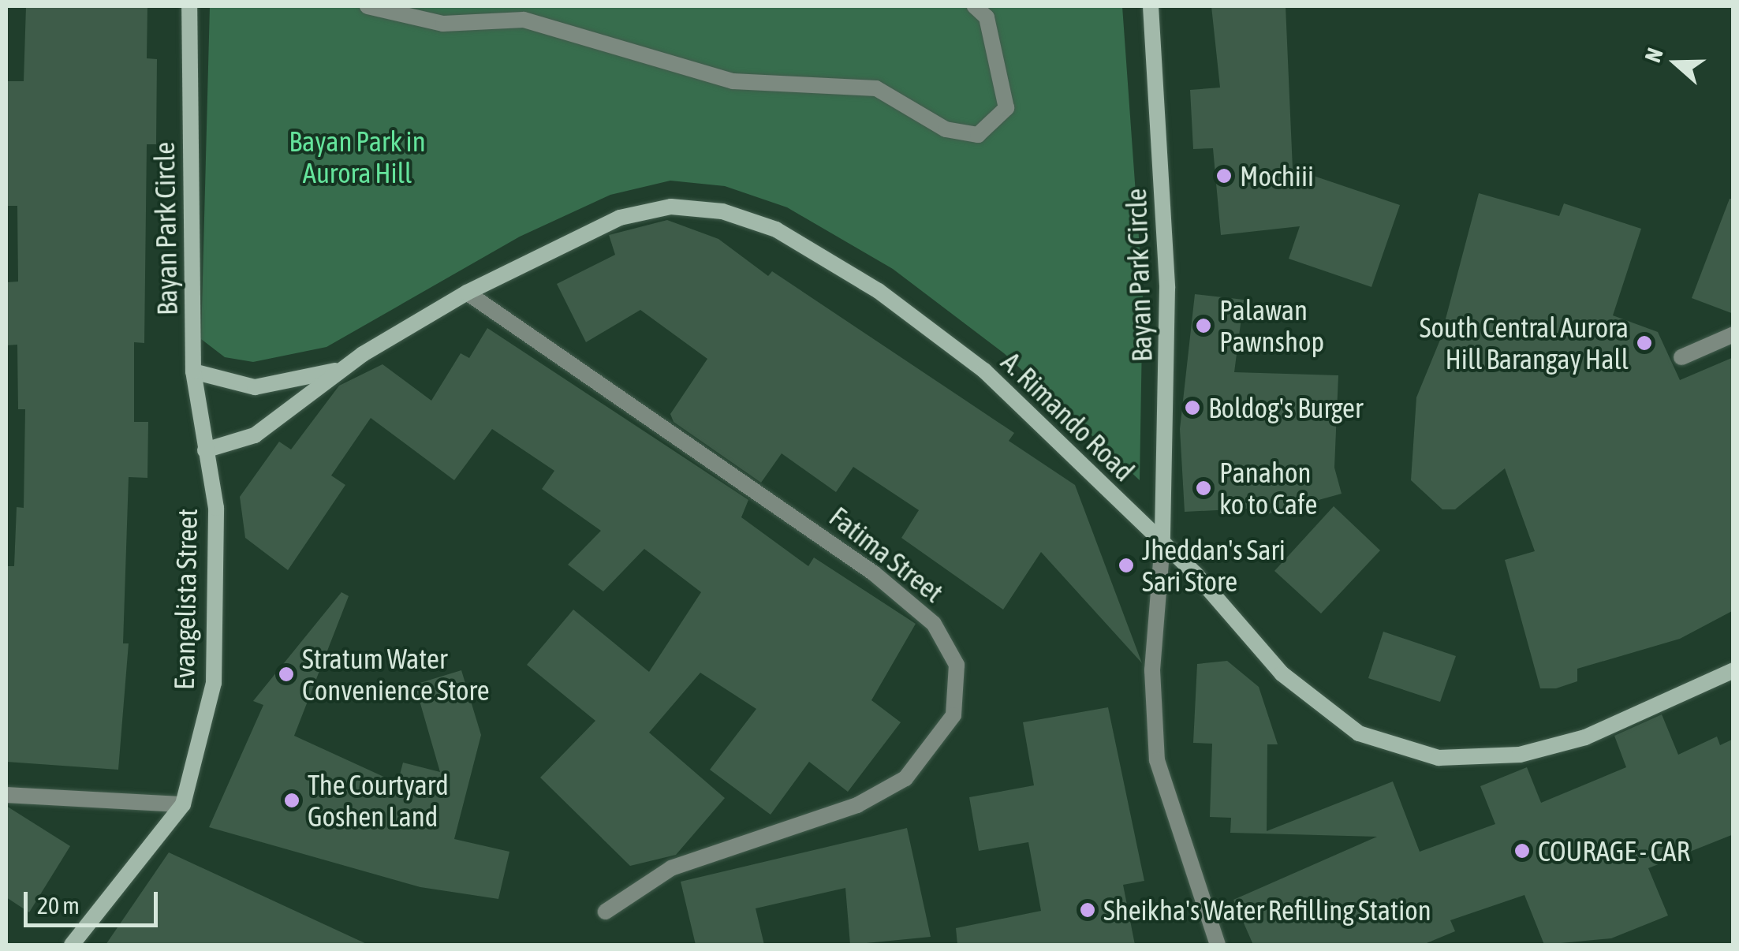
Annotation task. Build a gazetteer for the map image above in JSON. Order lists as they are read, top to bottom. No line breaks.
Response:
{"streets":{"main road":["Bayan Park Circle","A. Rimando Road","Evangelista Street"],"street":["Fatima Street"]},"crossings":[["Bayan Park Circle","A. Rimando Road"],["Bayan Park Circle","Evangelista Street"],["A. Rimando Road","Fatima Street"],["A. Rimando Road","Evangelista Street"]],"parks":["Bayan Park in Aurora Hill"],"places":["Mochiii","Palawan Pawnshop","South Central Aurora Hill Barangay Hall","Boldog's Burger","Panahon ko to Cafe","Jheddan's Sari Sari Store","Stratum Water Convenience Store","The Courtyard Goshen Land","COURAGE - CAR","Sheikha's Water Refilling Station"],"scale_bar":"20 m","north":"left"}
